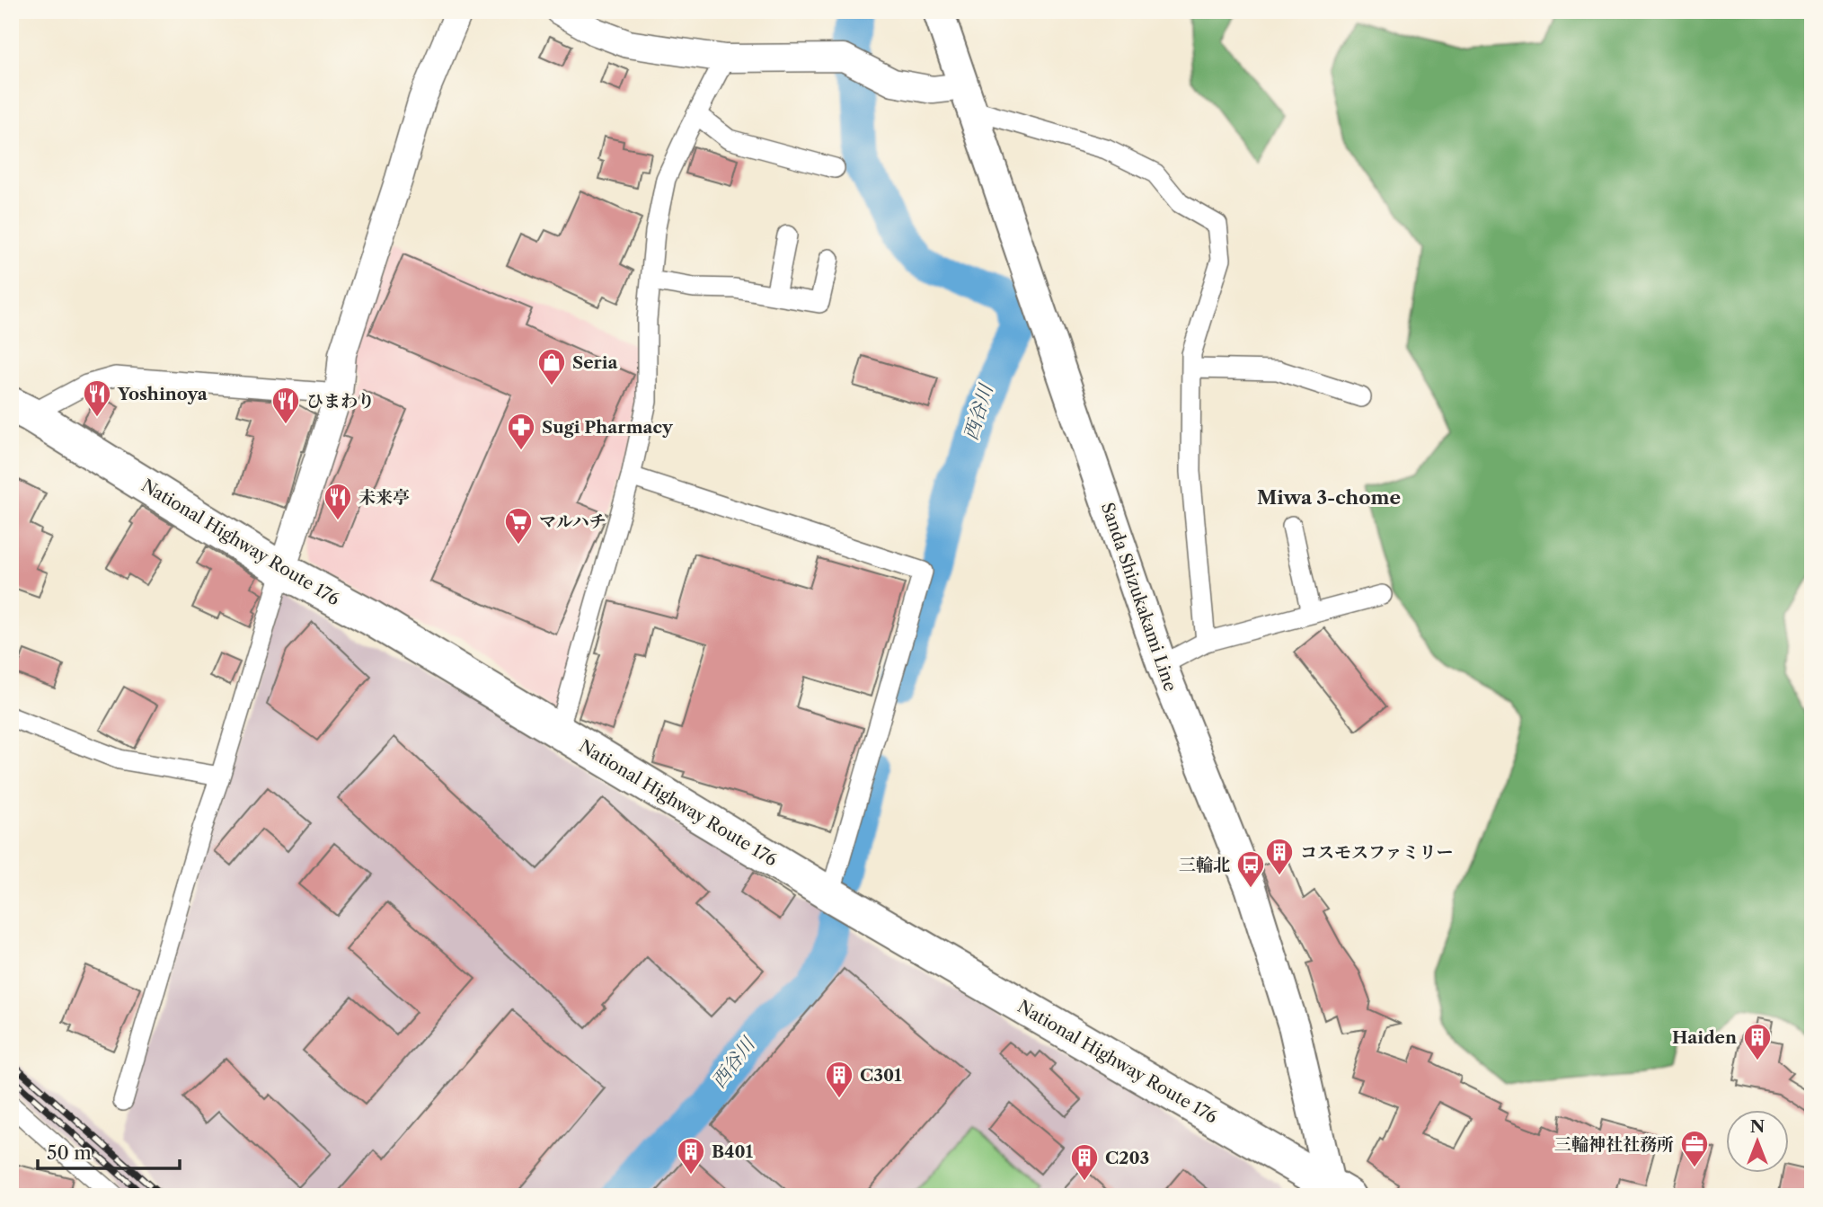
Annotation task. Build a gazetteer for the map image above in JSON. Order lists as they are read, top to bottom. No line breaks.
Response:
{"streets":{"highway":["National Highway Route 176"],"main road":["Sanda Shizukakami Line"]},"crossings":[["National Highway Route 176","Sanda Shizukakami Line"]],"districts":["Miwa 3-chome"],"water":["西谷川"],"places":{"shop":["Seria"],"restaurant":["Yoshinoya","ひまわり","未来亭"],"pharmacy":["Sugi Pharmacy"],"supermarket":["マルハチ"],"building":["コスモスファミリー","Haiden","C301","B401","C203"],"bus stop":["三輪北"],"office":["三輪神社社務所"]},"scale_bar":"50 m","north":"top"}
